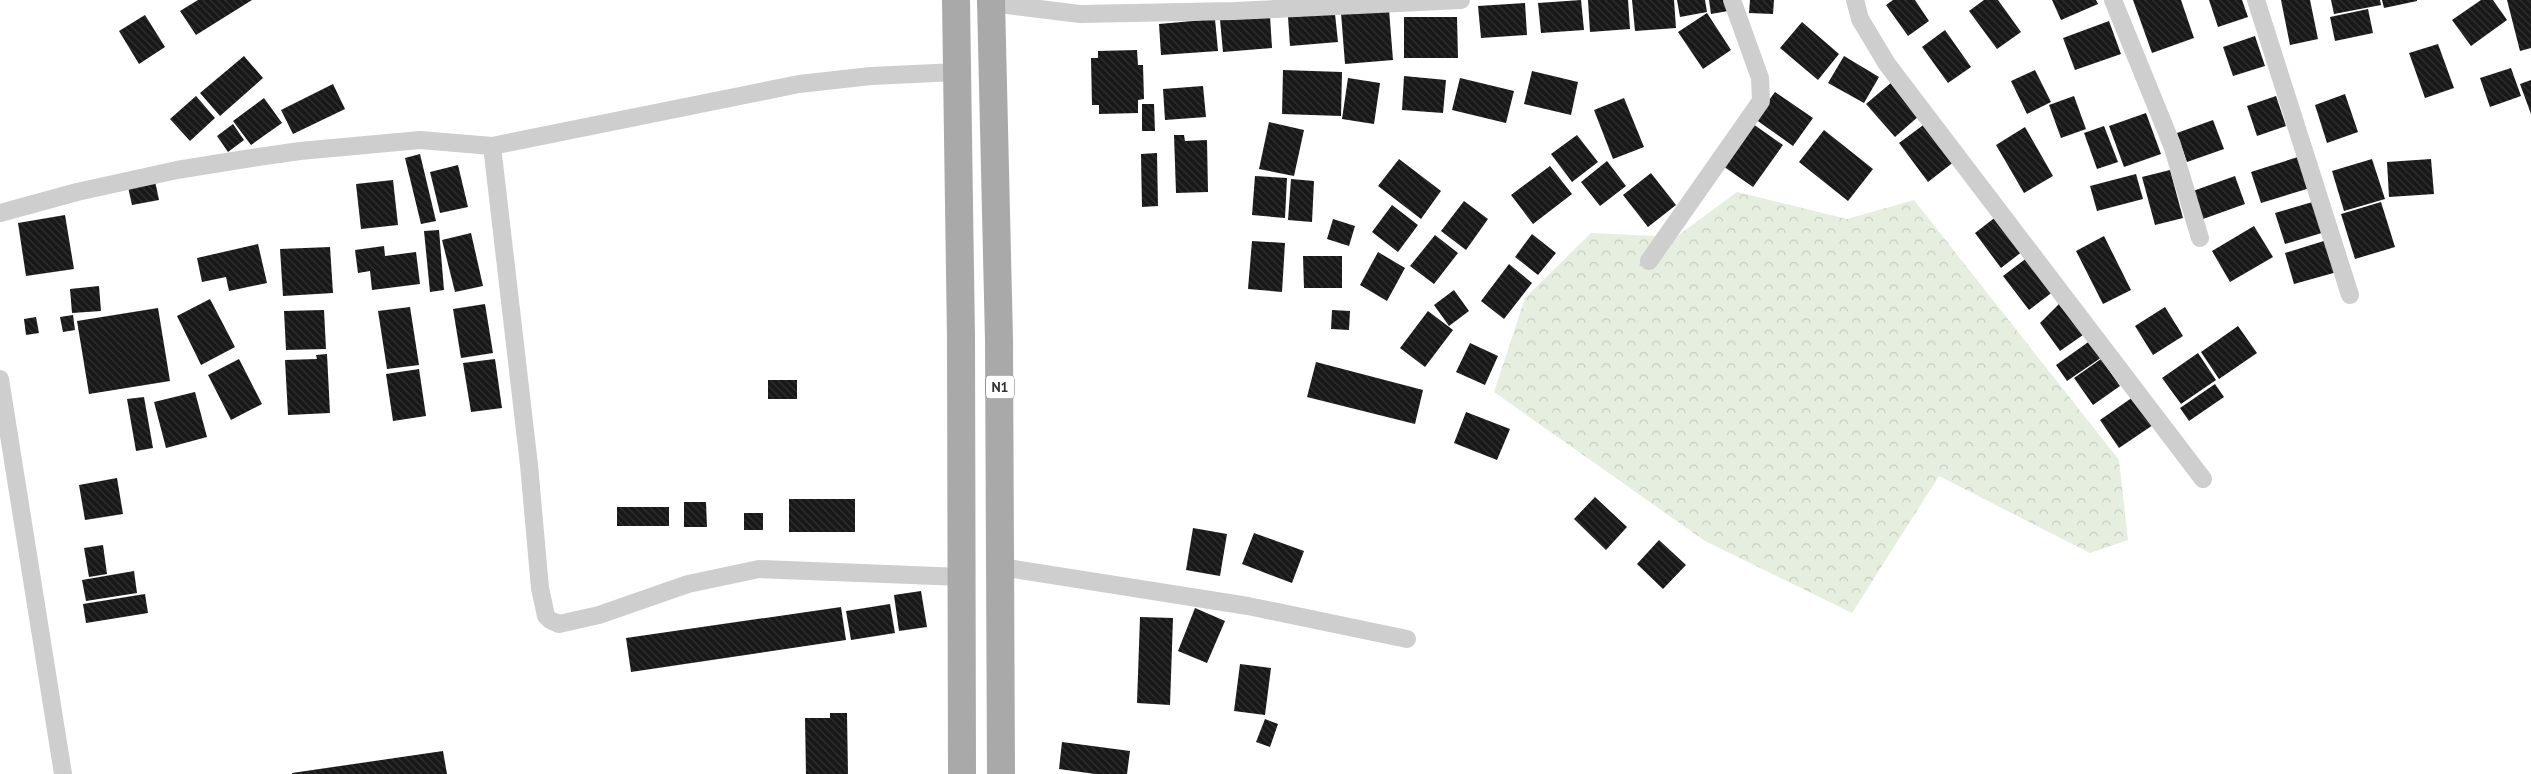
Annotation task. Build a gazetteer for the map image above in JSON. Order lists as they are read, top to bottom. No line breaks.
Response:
{"streets":{"main road":["N1"]}}
